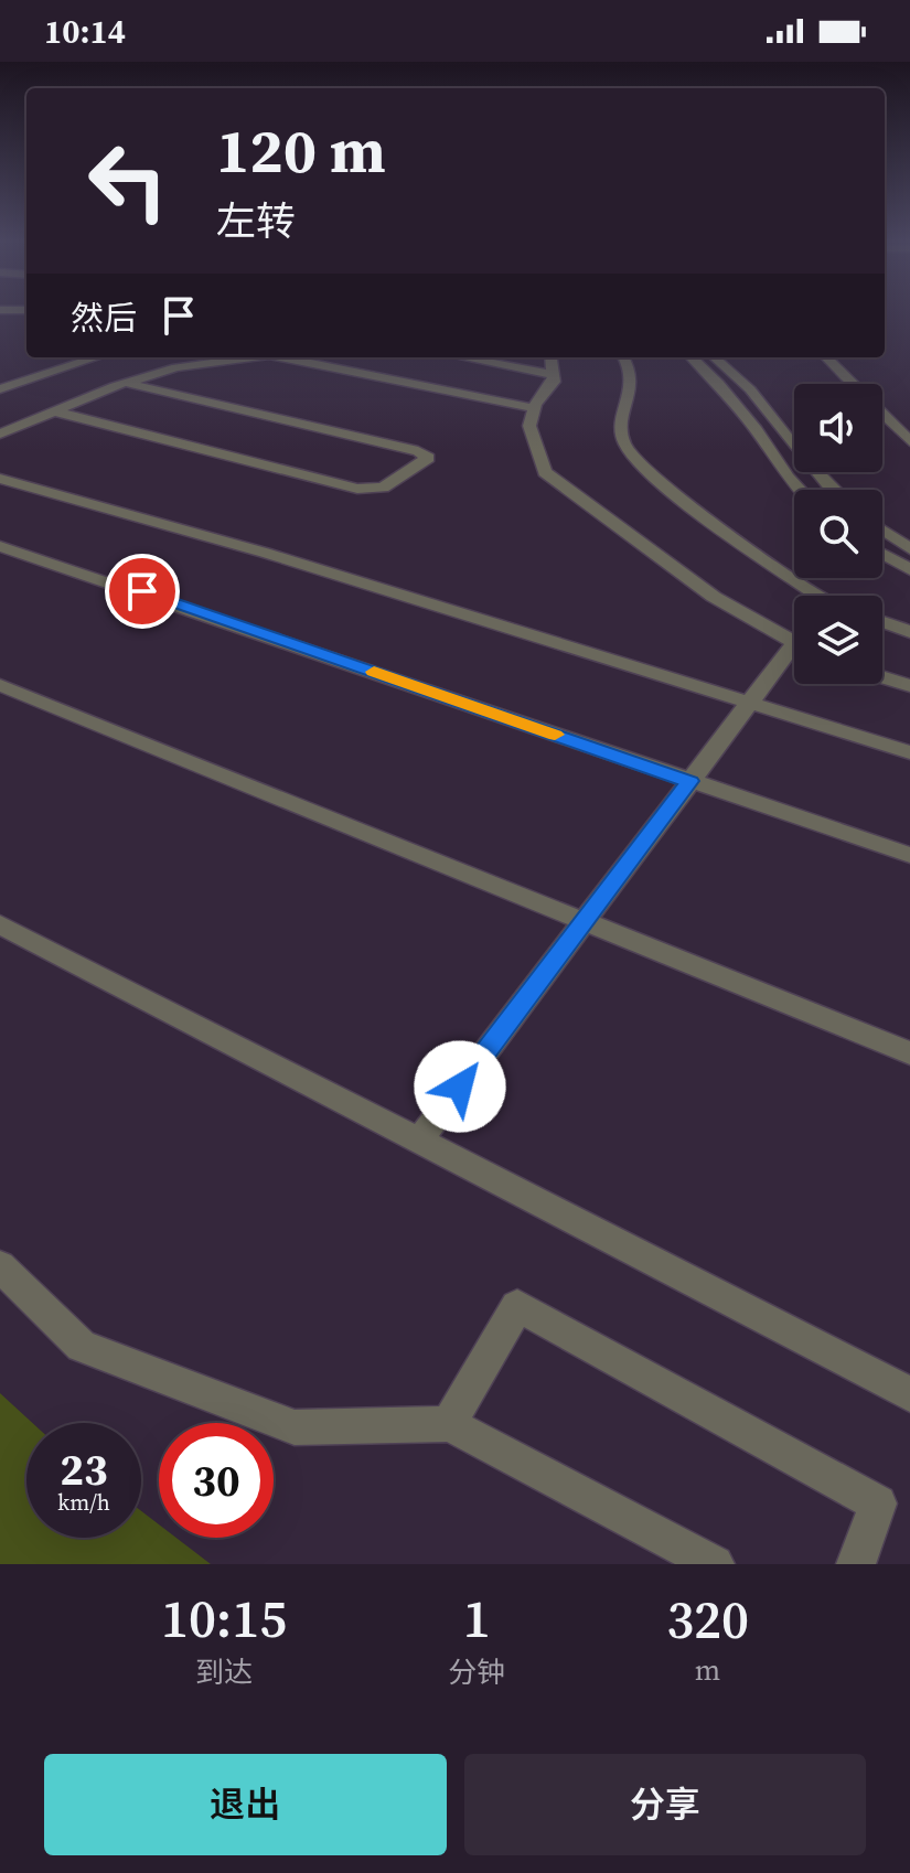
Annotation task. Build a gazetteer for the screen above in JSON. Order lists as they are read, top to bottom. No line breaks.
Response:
{"page":{"status":"10:14","turn":["120 m","左转"],"then":"然后","speed":"23 km/h","limit":"30","eta":["10:15","到达","1","分钟","320","m"],"buttons":["退出","分享"]}}
